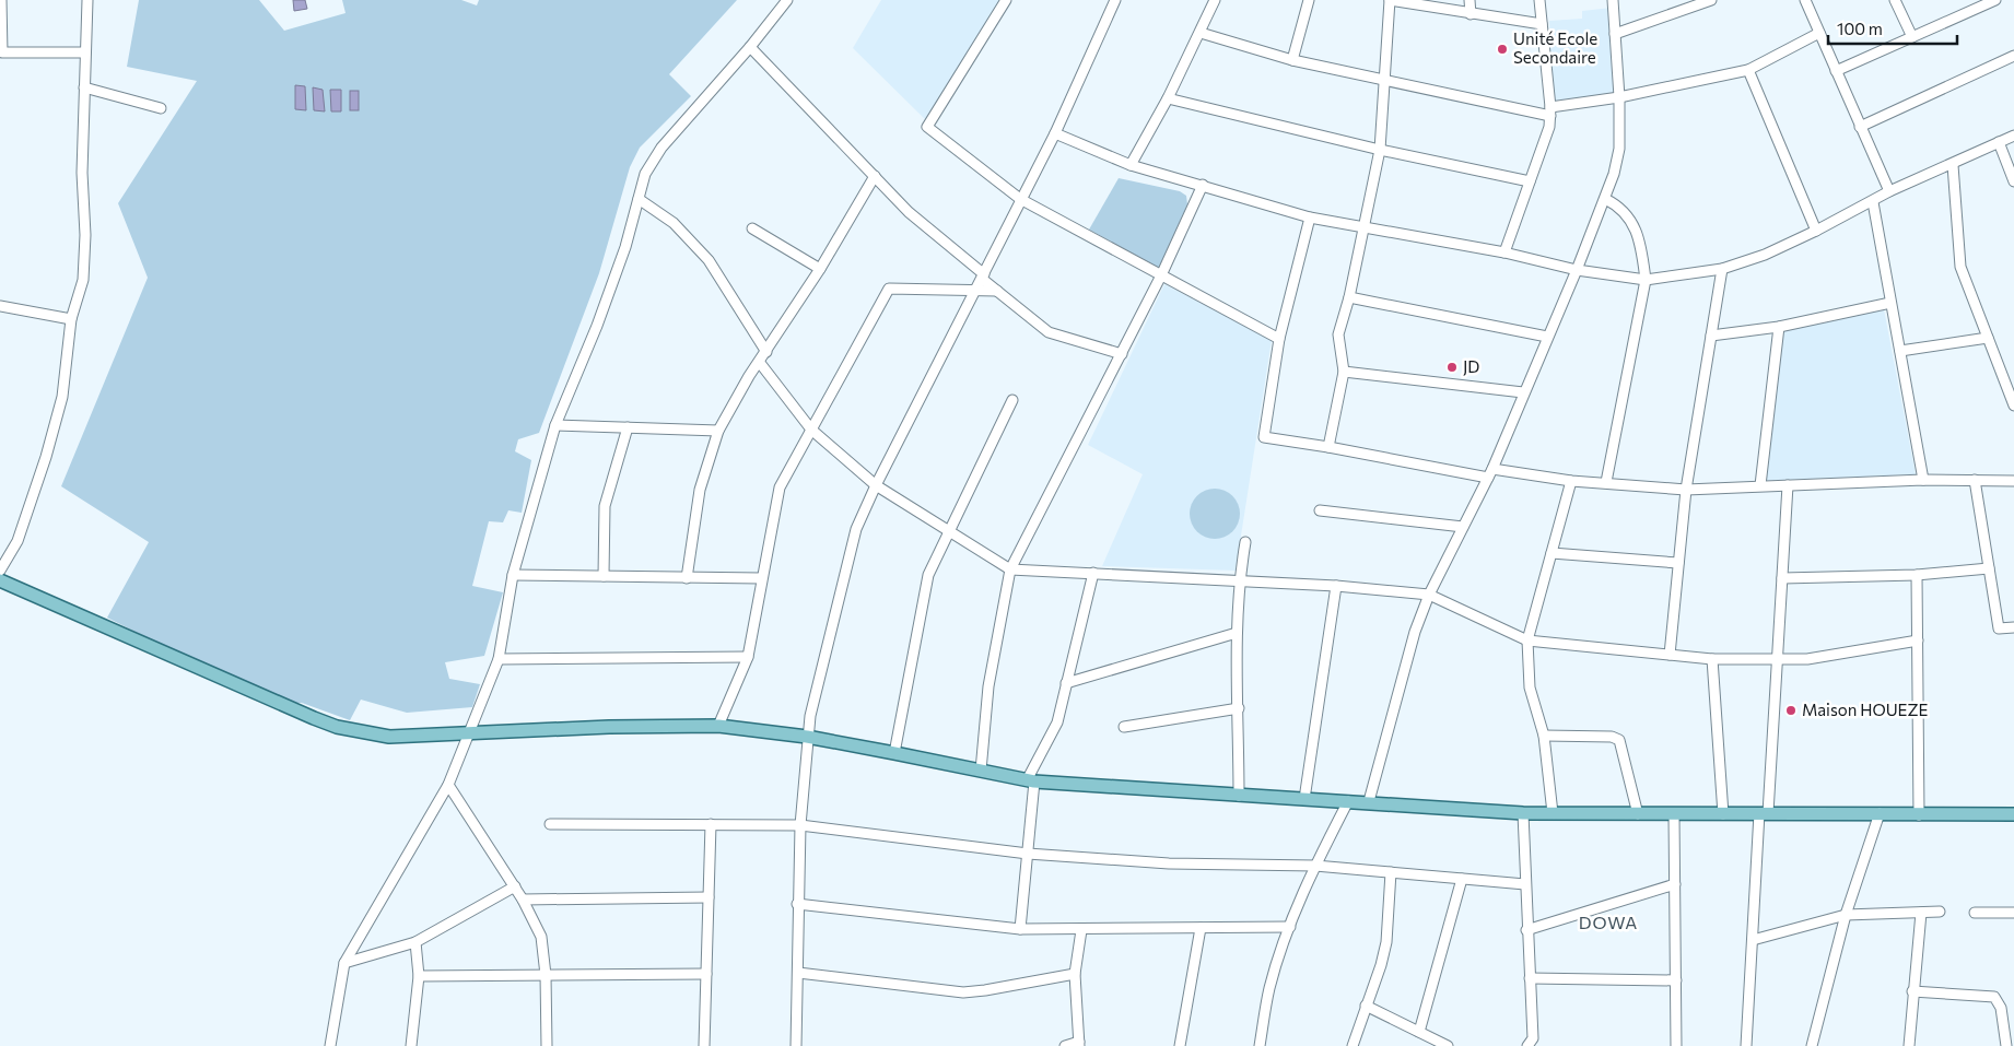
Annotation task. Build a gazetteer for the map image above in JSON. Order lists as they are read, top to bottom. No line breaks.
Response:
{"districts":["DOWA"],"places":["Unité Ecole Secondaire","JD","Maison HOUEZE"],"scale_bar":"100 m"}
